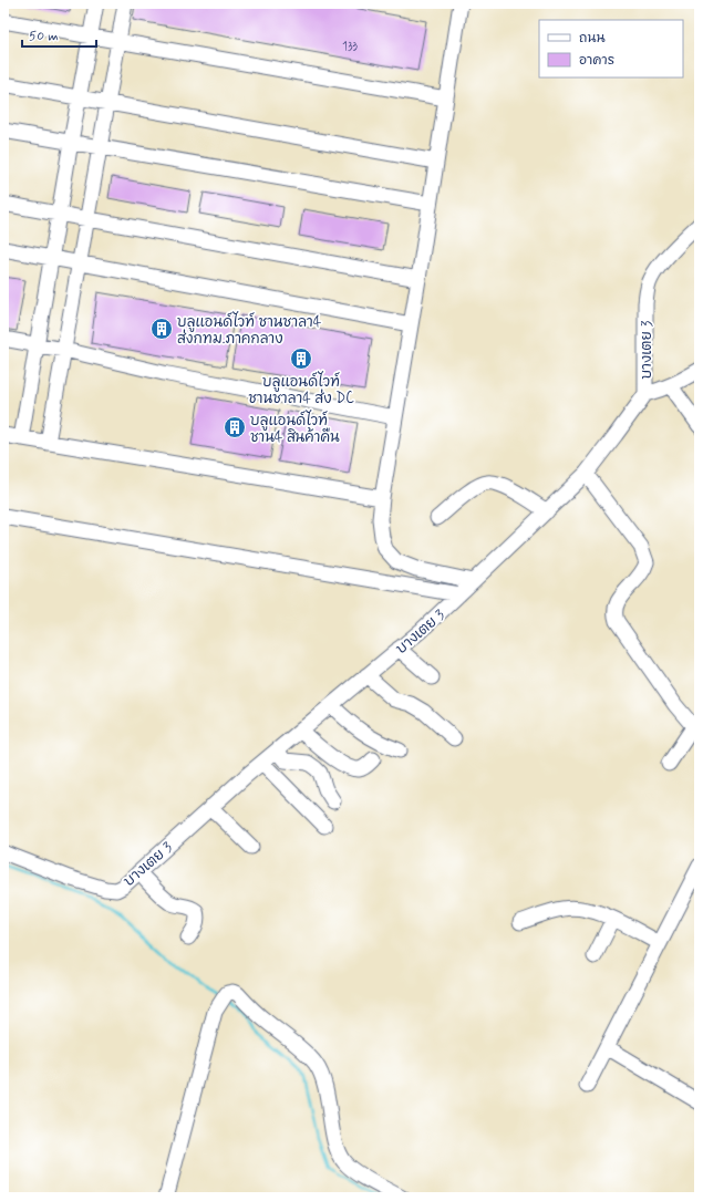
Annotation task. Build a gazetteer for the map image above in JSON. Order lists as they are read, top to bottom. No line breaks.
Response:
{"streets":{"street":["บางเตย 3"]},"places":{"building":["บลูแอนด์ไวท์ ชานชาลา4 ส่งกทม.ภาคกลาง","บลูแอนด์ไวท์ ชานชาลา4 ส่ง DC","บลูแอนด์ไวท์ ชาน4 สินค้าคืน"]},"house_numbers":["133"],"legend":["ถนน","อาคาร"],"scale_bar":"50 m"}
